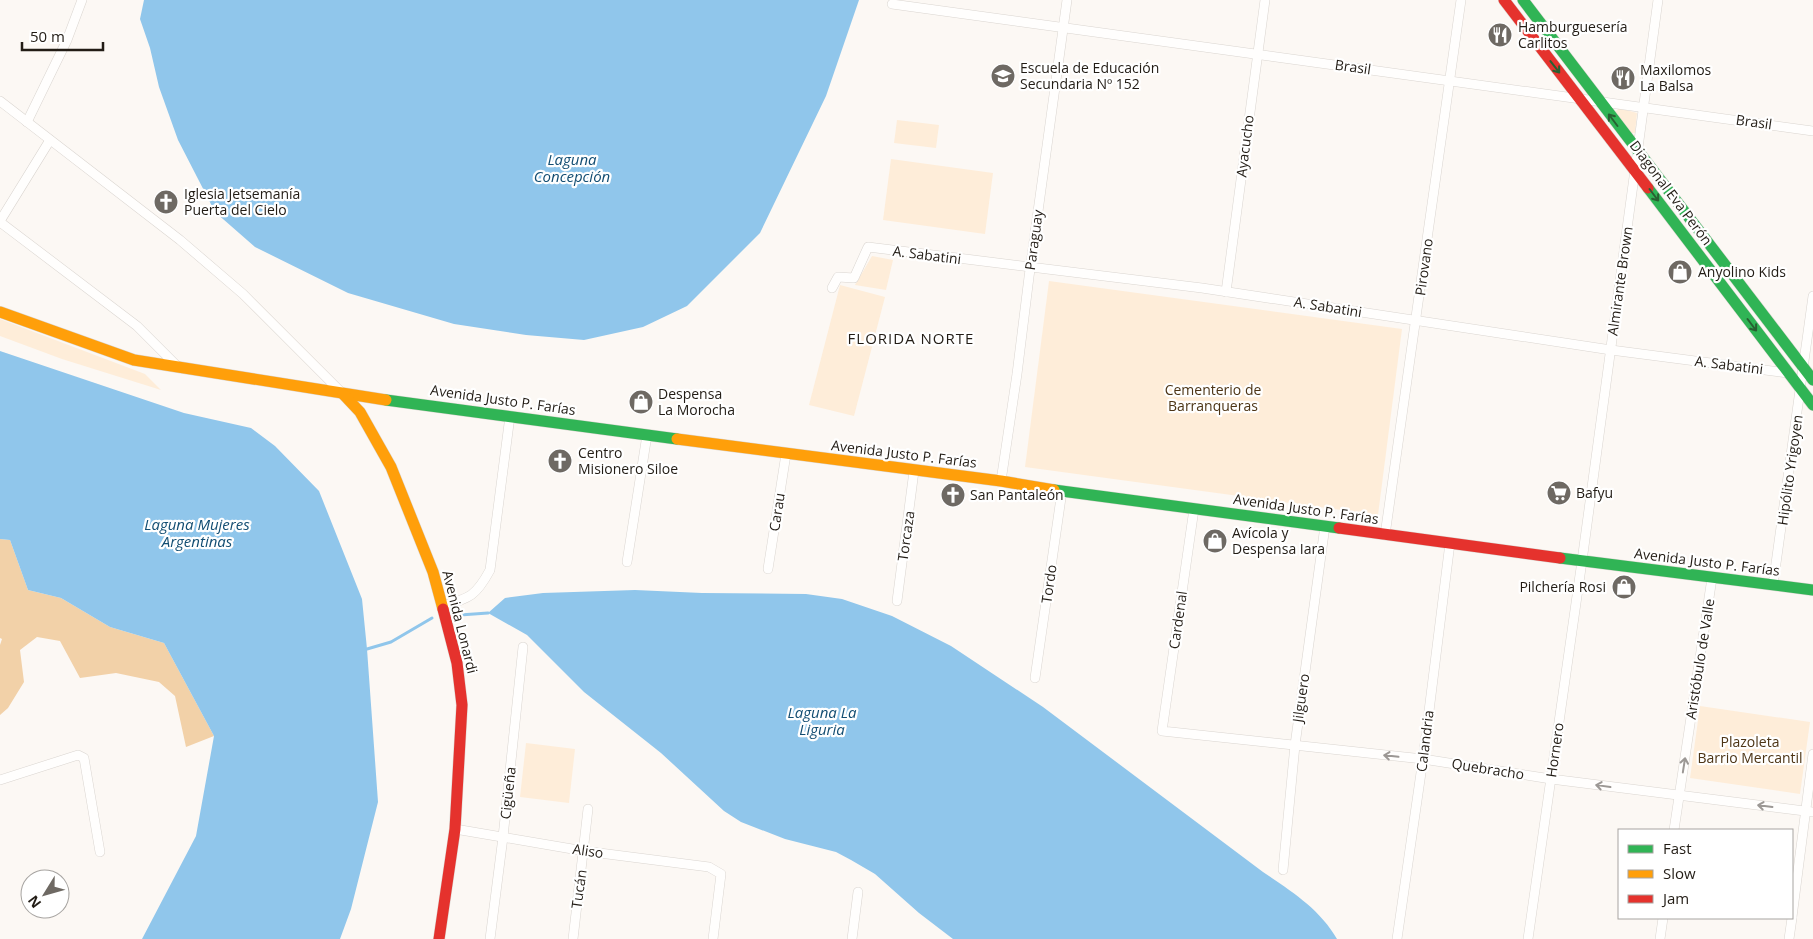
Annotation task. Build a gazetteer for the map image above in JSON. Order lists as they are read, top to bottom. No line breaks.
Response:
{"streets":{"street":["Brasil","Ayacucho","Diagonal Eva Perón","Paraguay","A. Sabatini","Pirovano","Almirante Brown","Avenida Justo P. Farías","Hipólito Yrigoyen","Carau","Torcaza","Tordo","Cardenal","Avenida Lonardi","Aristóbulo de Valle","Jilguero","Calandria","Hornero","Quebracho","Cigüeña","Aliso","Tucán"]},"crossings":[["Brasil","Ayacucho"],["Brasil","Diagonal Eva Perón"],["Brasil","Paraguay"],["Brasil","Pirovano"],["Brasil","Almirante Brown"],["Ayacucho","A. Sabatini"],["Diagonal Eva Perón","A. Sabatini"],["Diagonal Eva Perón","Almirante Brown"],["Diagonal Eva Perón","Hipólito Yrigoyen"],["Paraguay","A. Sabatini"],["Paraguay","Avenida Justo P. Farías"],["A. Sabatini","Pirovano"],["A. Sabatini","Almirante Brown"],["Pirovano","Avenida Justo P. Farías"],["Almirante Brown","Avenida Justo P. Farías"],["Almirante Brown","Hornero"],["Avenida Justo P. Farías","Hipólito Yrigoyen"],["Avenida Justo P. Farías","Carau"],["Avenida Justo P. Farías","Torcaza"],["Avenida Justo P. Farías","Tordo"],["Avenida Justo P. Farías","Cardenal"],["Avenida Justo P. Farías","Avenida Lonardi"],["Avenida Justo P. Farías","Aristóbulo de Valle"],["Avenida Justo P. Farías","Jilguero"],["Avenida Justo P. Farías","Calandria"],["Avenida Justo P. Farías","Hornero"],["Cardenal","Quebracho"],["Avenida Lonardi","Aliso"],["Aristóbulo de Valle","Quebracho"],["Jilguero","Quebracho"],["Calandria","Quebracho"],["Hornero","Quebracho"],["Cigüeña","Aliso"],["Aliso","Tucán"]],"one_way":["Aristóbulo de Valle","Quebracho"],"districts":["FLORIDA NORTE"],"water":["Laguna Concepción","Laguna Mujeres Argentinas","Laguna La Liguria"],"parks":["Cementerio de Barranqueras","Plazoleta Barrio Mercantil"],"places":{"restaurant":["Hamburguesería Carlitos","Maxilomos La Balsa"],"school or university":["Escuela de Educación Secundaria Nº 152"],"church":["Iglesia Jetsemanía Puerta del Cielo","Centro Misionero Siloe","San Pantaleón"],"shop":["Anyolino Kids","Despensa La Morocha","Avícola y Despensa Iara","Pilchería Rosi"],"supermarket":["Bafyu"]},"legend":["Fast","Slow","Jam"],"scale_bar":"50 m","north":"bottom left"}
